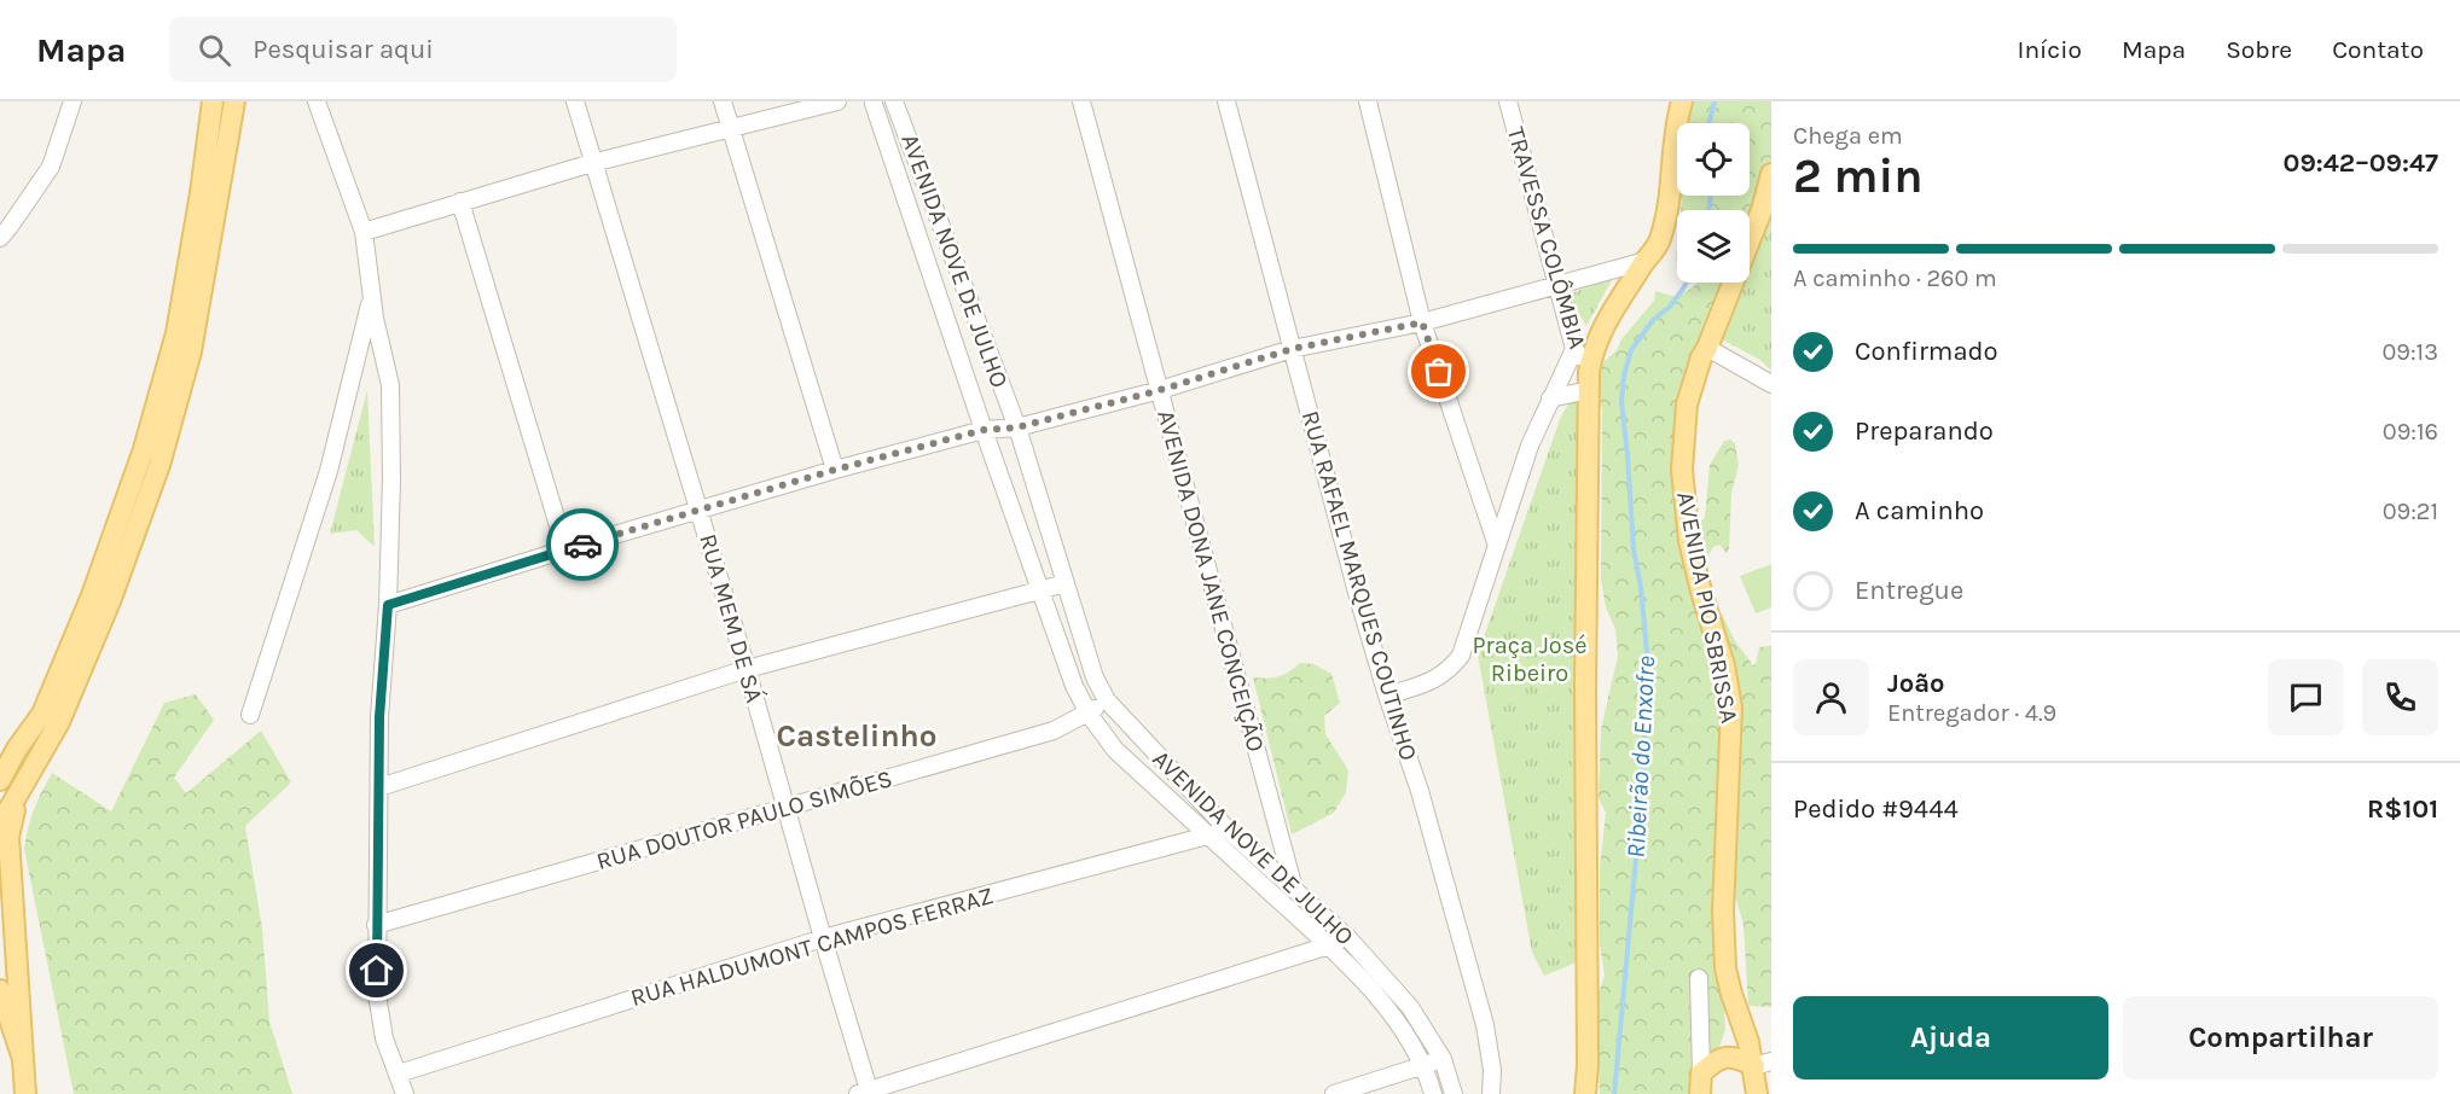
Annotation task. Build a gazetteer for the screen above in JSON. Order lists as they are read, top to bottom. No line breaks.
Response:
{"streets":{"main road":["AVENIDA PIO SBRISSA"],"street":["TRAVESSA COLÔMBIA","AVENIDA NOVE DE JULHO","AVENIDA DONA JANE CONCEIÇÃO","RUA RAFAEL MARQUES COUTINHO","RUA MEM DE SÁ","RUA DOUTOR PAULO SIMÕES","RUA HALDUMONT CAMPOS FERRAZ"]},"crossings":[["AVENIDA NOVE DE JULHO","AVENIDA DONA JANE CONCEIÇÃO"],["AVENIDA NOVE DE JULHO","RUA DOUTOR PAULO SIMÕES"],["AVENIDA NOVE DE JULHO","RUA HALDUMONT CAMPOS FERRAZ"],["RUA MEM DE SÁ","RUA DOUTOR PAULO SIMÕES"],["RUA MEM DE SÁ","RUA HALDUMONT CAMPOS FERRAZ"]],"districts":["Castelinho"],"water":["Ribeirão do Enxofre"],"parks":["Praça José Ribeiro"],"page":{"header":"Mapa","search":"Pesquisar aqui","nav":["Início","Mapa","Sobre","Contato"],"heading":["2 min","Chega em","09:42–09:47"],"panel":["João","Entregador · 4.9","Pedido #9444","R$101"],"bar":"A caminho · 260 m","list":[["Confirmado","09:13"],["Preparando","09:16"],["A caminho","09:21"],"Entregue"],"buttons":["Ajuda","Compartilhar"]}}
